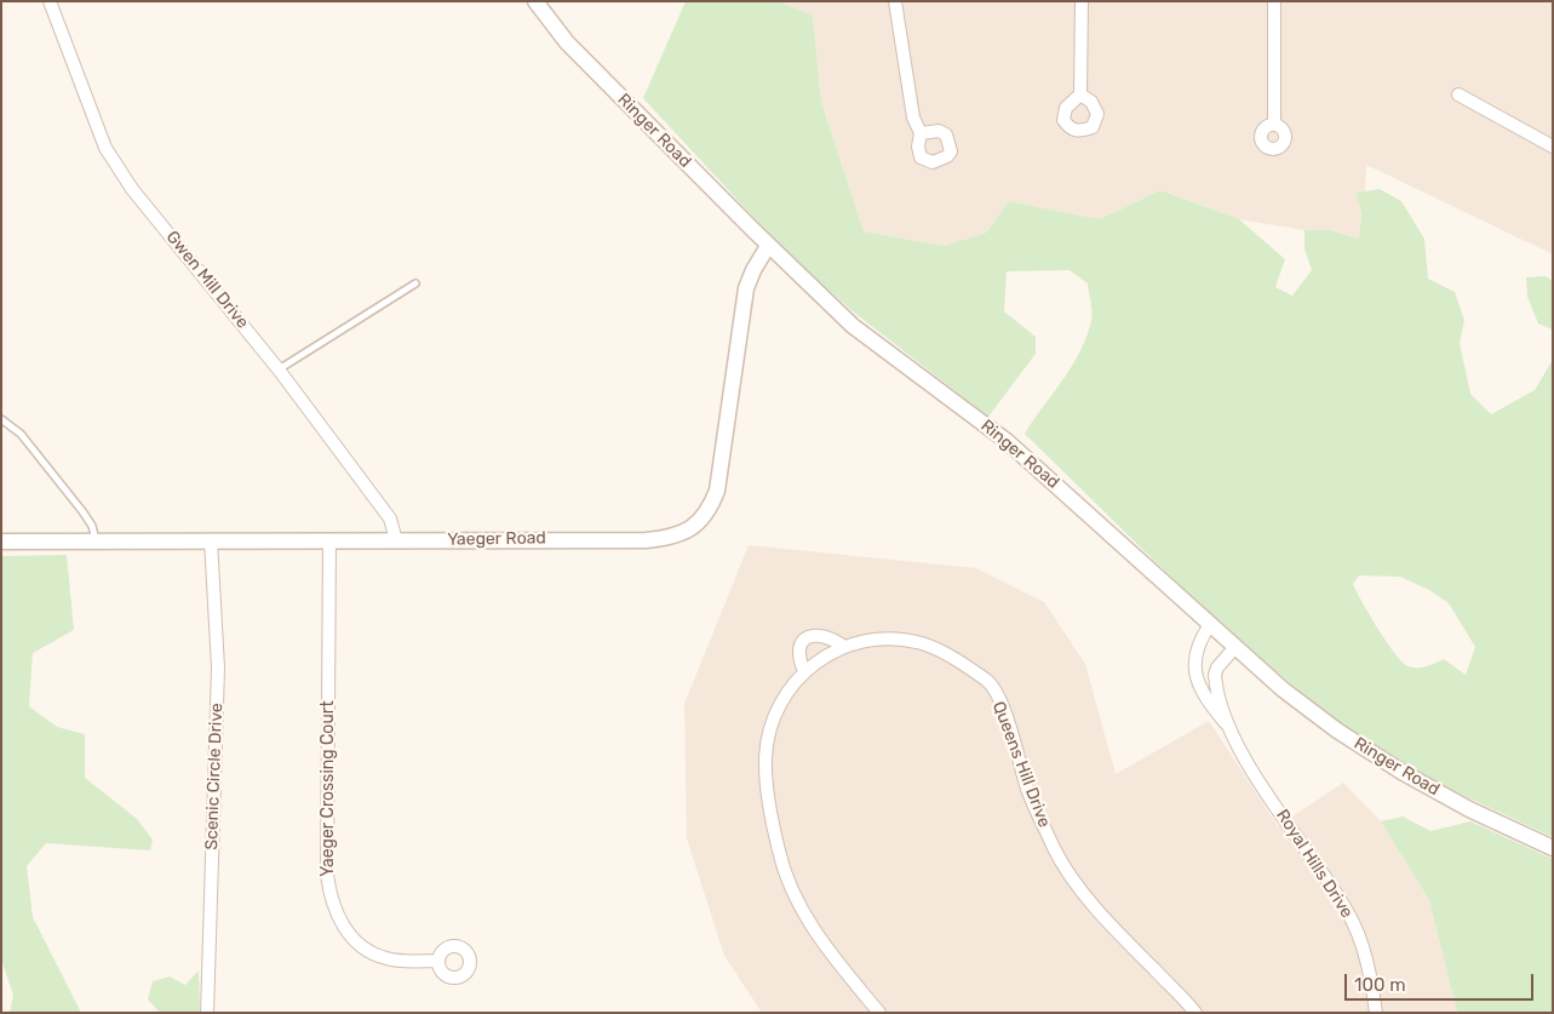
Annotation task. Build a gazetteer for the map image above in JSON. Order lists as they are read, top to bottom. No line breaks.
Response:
{"streets":{"street":["Ringer Road","Gwen Mill Drive","Yaeger Road","Queens Hill Drive","Scenic Circle Drive","Yaeger Crossing Court","Royal Hills Drive"]},"crossings":[["Ringer Road","Yaeger Road"],["Ringer Road","Royal Hills Drive"],["Gwen Mill Drive","Yaeger Road"],["Yaeger Road","Scenic Circle Drive"],["Yaeger Road","Yaeger Crossing Court"]],"scale_bar":"100 m"}
